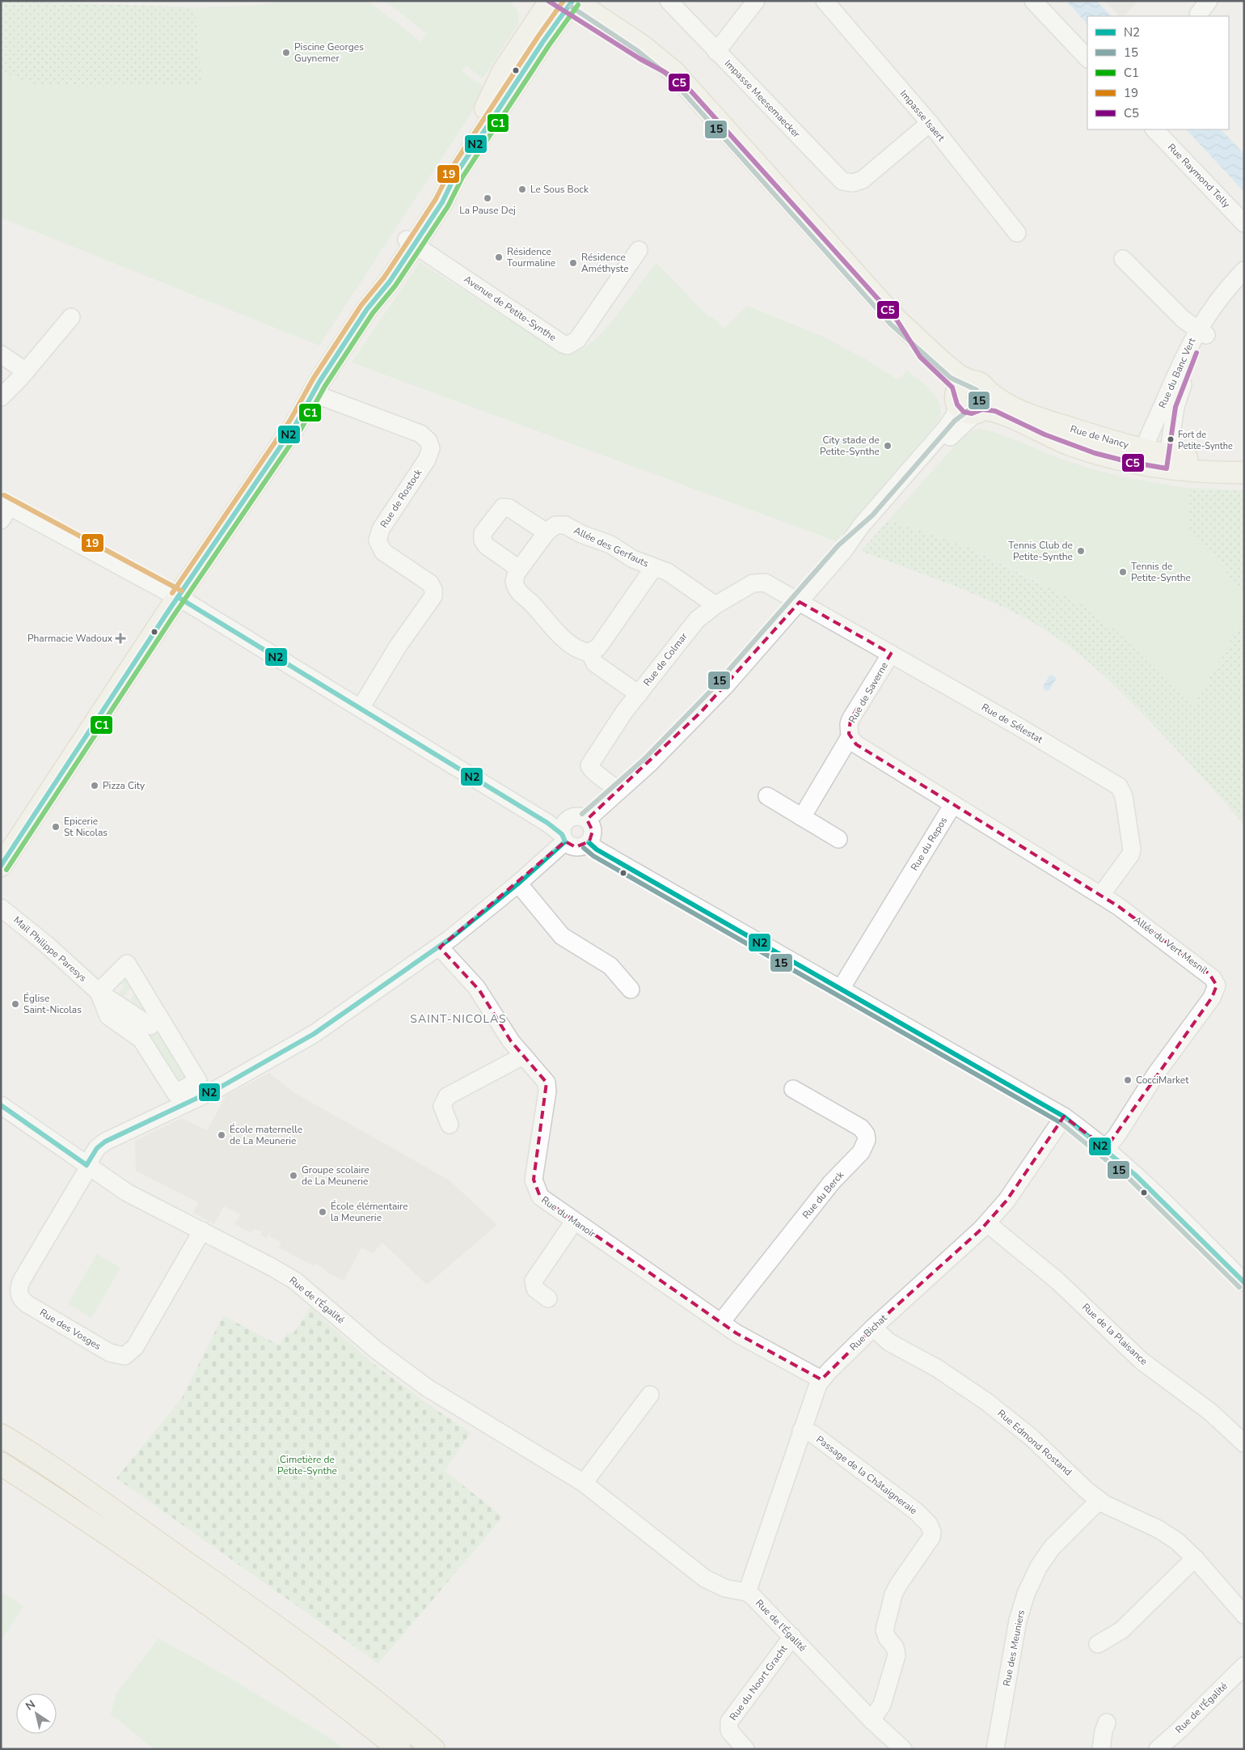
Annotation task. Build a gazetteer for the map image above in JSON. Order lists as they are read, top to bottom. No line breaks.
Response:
{"streets":{"main road":["Rue de Nancy"],"street":["Impasse Meesemaecker","Impasse Isaert","Rue Raymond Telly","Avenue de Petite-Synthe","Rue du Banc Vert","Rue de Rostock","Allée des Gerfauts","Rue de Colmar","Rue de Saverne","Rue de Sélestat","Rue du Repos","Allée du Vert Mesnil","Mail Philippe Paresys","Rue du Berck","Rue du Manoir","Rue de l'Égalité","Rue des Vosges","Rue Bichat","Rue de la Plaisance","Rue Edmond Rostand","Passage de la Châtaigneraie","Rue des Meuniers","Rue du Noort Gracht"]},"crossings":[["Impasse Meesemaecker","Impasse Isaert"],["Rue du Banc Vert","Rue de Nancy"],["Allée des Gerfauts","Rue de Colmar"],["Rue de Colmar","Rue de Sélestat"],["Rue de Saverne","Rue de Sélestat"],["Rue de Sélestat","Allée du Vert Mesnil"],["Rue du Repos","Allée du Vert Mesnil"],["Rue du Berck","Rue du Manoir"],["Rue du Manoir","Rue Bichat"],["Rue de l'Égalité","Rue des Vosges"],["Rue de l'Égalité","Rue Bichat"],["Rue de l'Égalité","Passage de la Châtaigneraie"],["Rue de l'Égalité","Rue du Noort Gracht"],["Rue Bichat","Rue de la Plaisance"],["Rue Bichat","Rue Edmond Rostand"],["Rue Bichat","Passage de la Châtaigneraie"],["Rue Edmond Rostand","Rue des Meuniers"]],"districts":["SAINT-NICOLAS"],"parks":["Cimetière de Petite-Synthe"],"places":{"other":["Piscine Georges Guynemer","Le Sous Bock","La Pause Dej","Résidence Tourmaline","Résidence Améthyste","Fort de Petite-Synthe","City stade de Petite-Synthe","Tennis Club de Petite-Synthe","Tennis de Petite-Synthe","Pizza City","Epicerie St Nicolas","Église Saint-Nicolas","CocciMarket","École maternelle de La Meunerie","Groupe scolaire de La Meunerie","École élémentaire la Meunerie"],"health":["Pharmacie Wadoux"]},"lines":["transit line N2","transit line 19","transit line C5","transit line C1","transit line 15"],"legend":["N2","15","C1","19","C5"],"north":"top left"}
